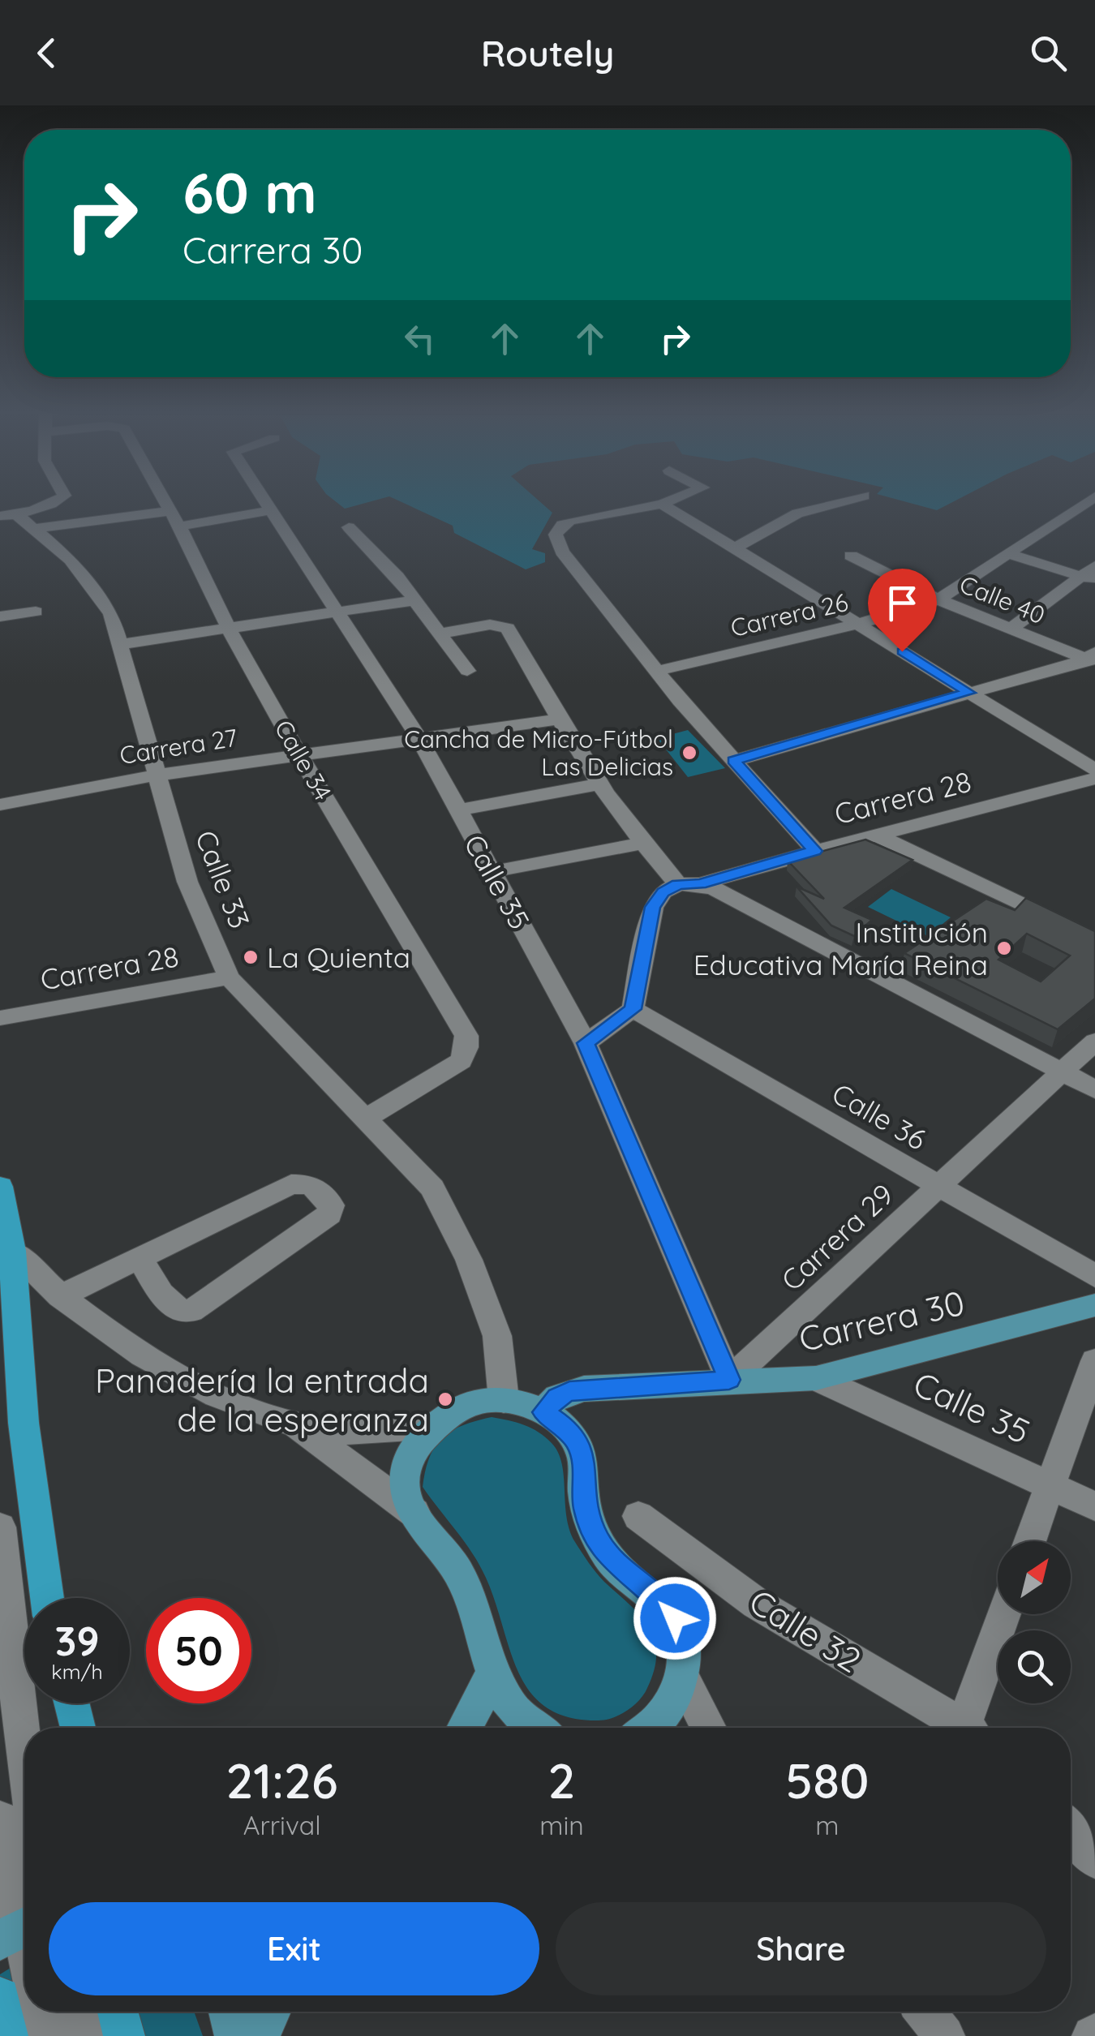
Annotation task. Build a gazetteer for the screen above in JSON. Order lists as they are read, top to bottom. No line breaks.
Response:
{"streets":{"main road":["Carrera 30"],"street":["Calle 40","Carrera 26","Carrera 27","Calle 34","Carrera 28","Calle 33","Calle 35","Calle 36","Carrera 29","Calle 32"]},"crossings":[["Calle 40","Carrera 26"],["Carrera 27","Calle 34"],["Carrera 27","Calle 33"],["Carrera 27","Calle 35"],["Calle 34","Calle 33"],["Carrera 28","Calle 33"],["Calle 35","Carrera 29"],["Calle 35","Carrera 30"],["Calle 36","Carrera 29"],["Carrera 29","Carrera 30"]],"places":["Cancha de Micro-Fútbol Las Delicias","Institución Educativa María Reina","La Quienta","Panadería la entrada de la esperanza"],"north":"top right","page":{"header":"Routely","turn":["60 m","Carrera 30"],"speed":"39 km/h","limit":"50","eta":["21:26","Arrival","2","min","580","m"],"buttons":["Exit","Share"]}}
